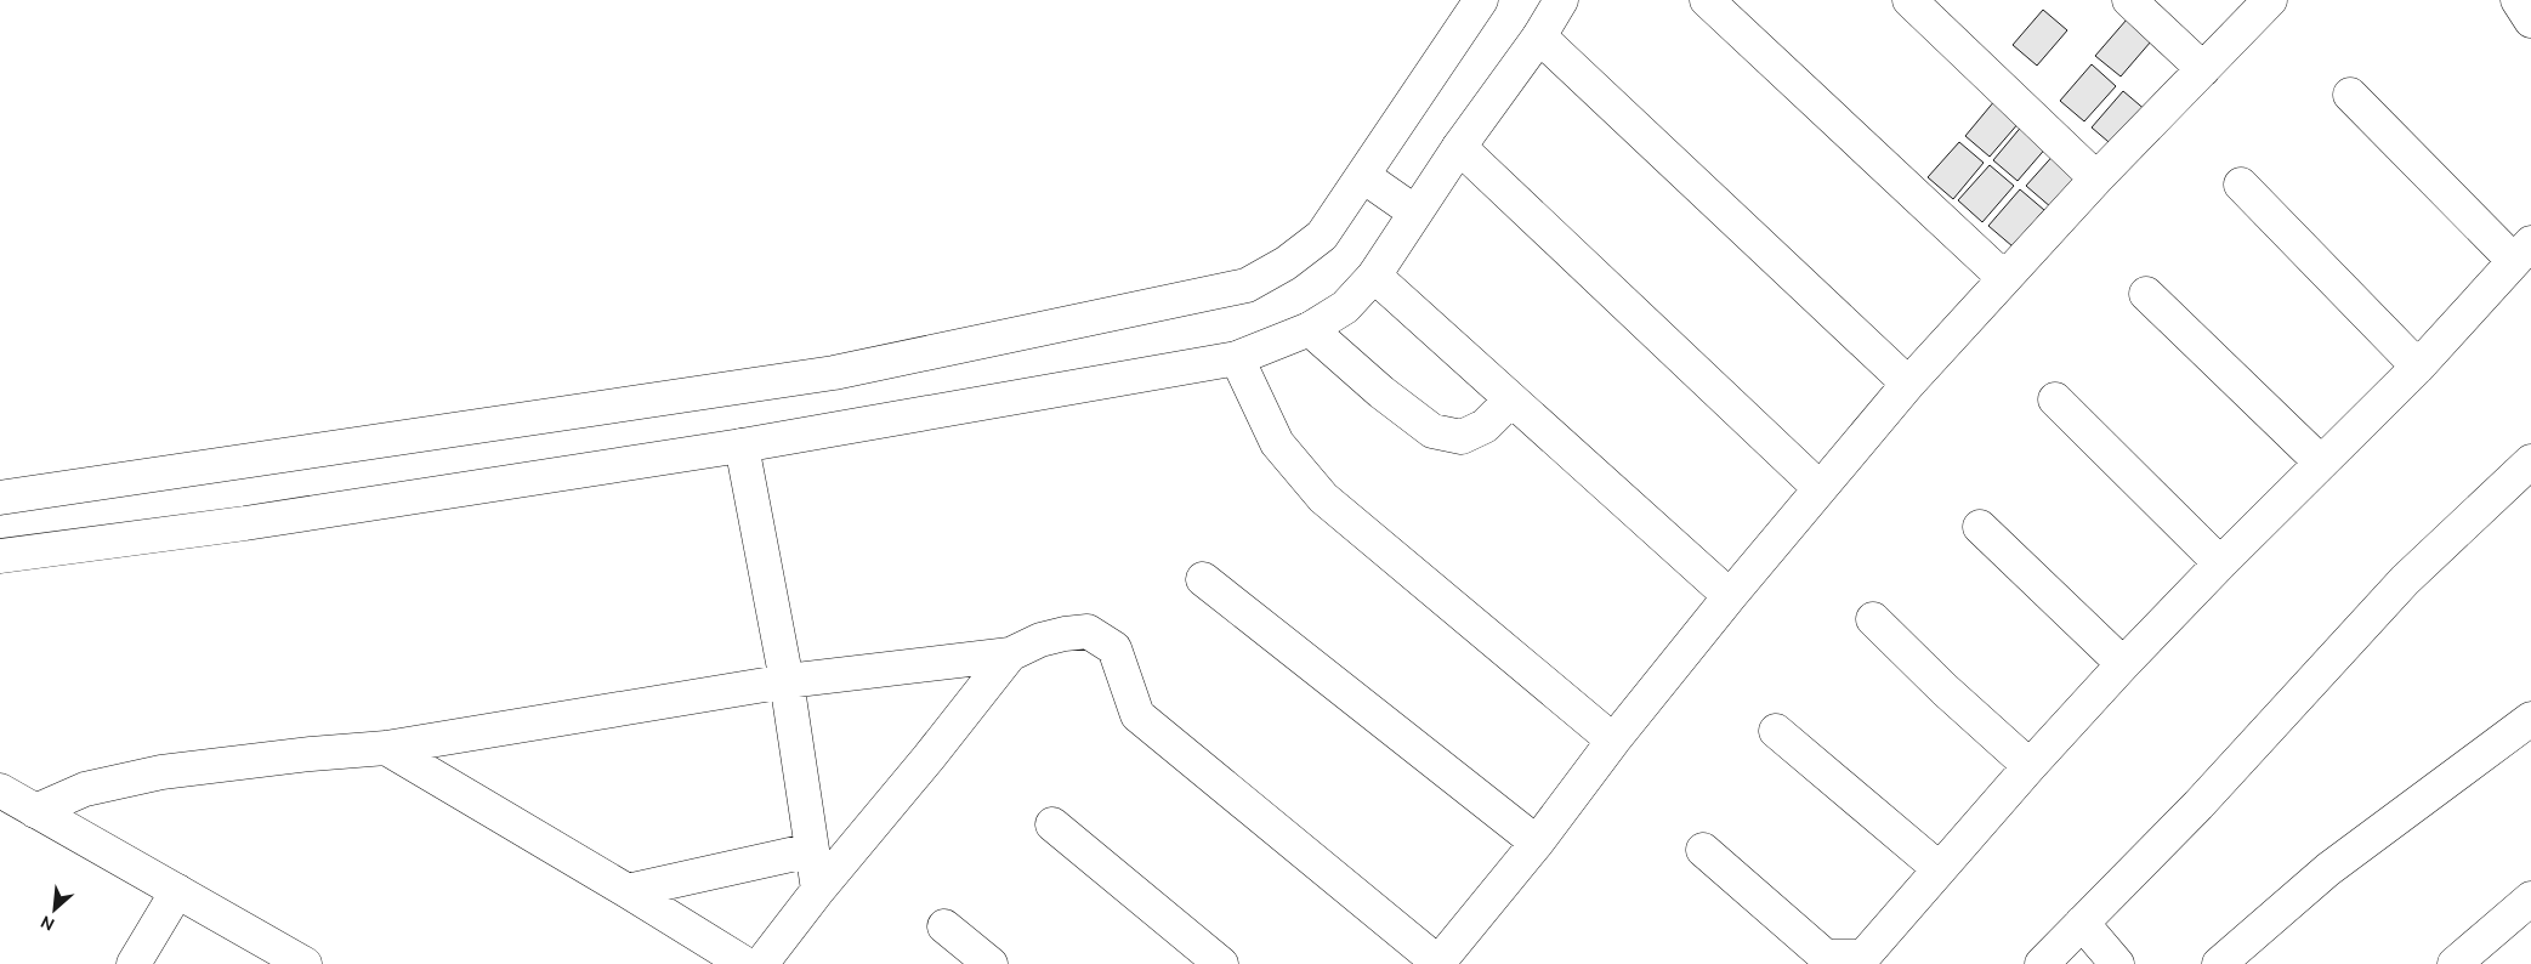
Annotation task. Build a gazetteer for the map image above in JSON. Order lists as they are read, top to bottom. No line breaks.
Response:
{"north":"bottom left"}
